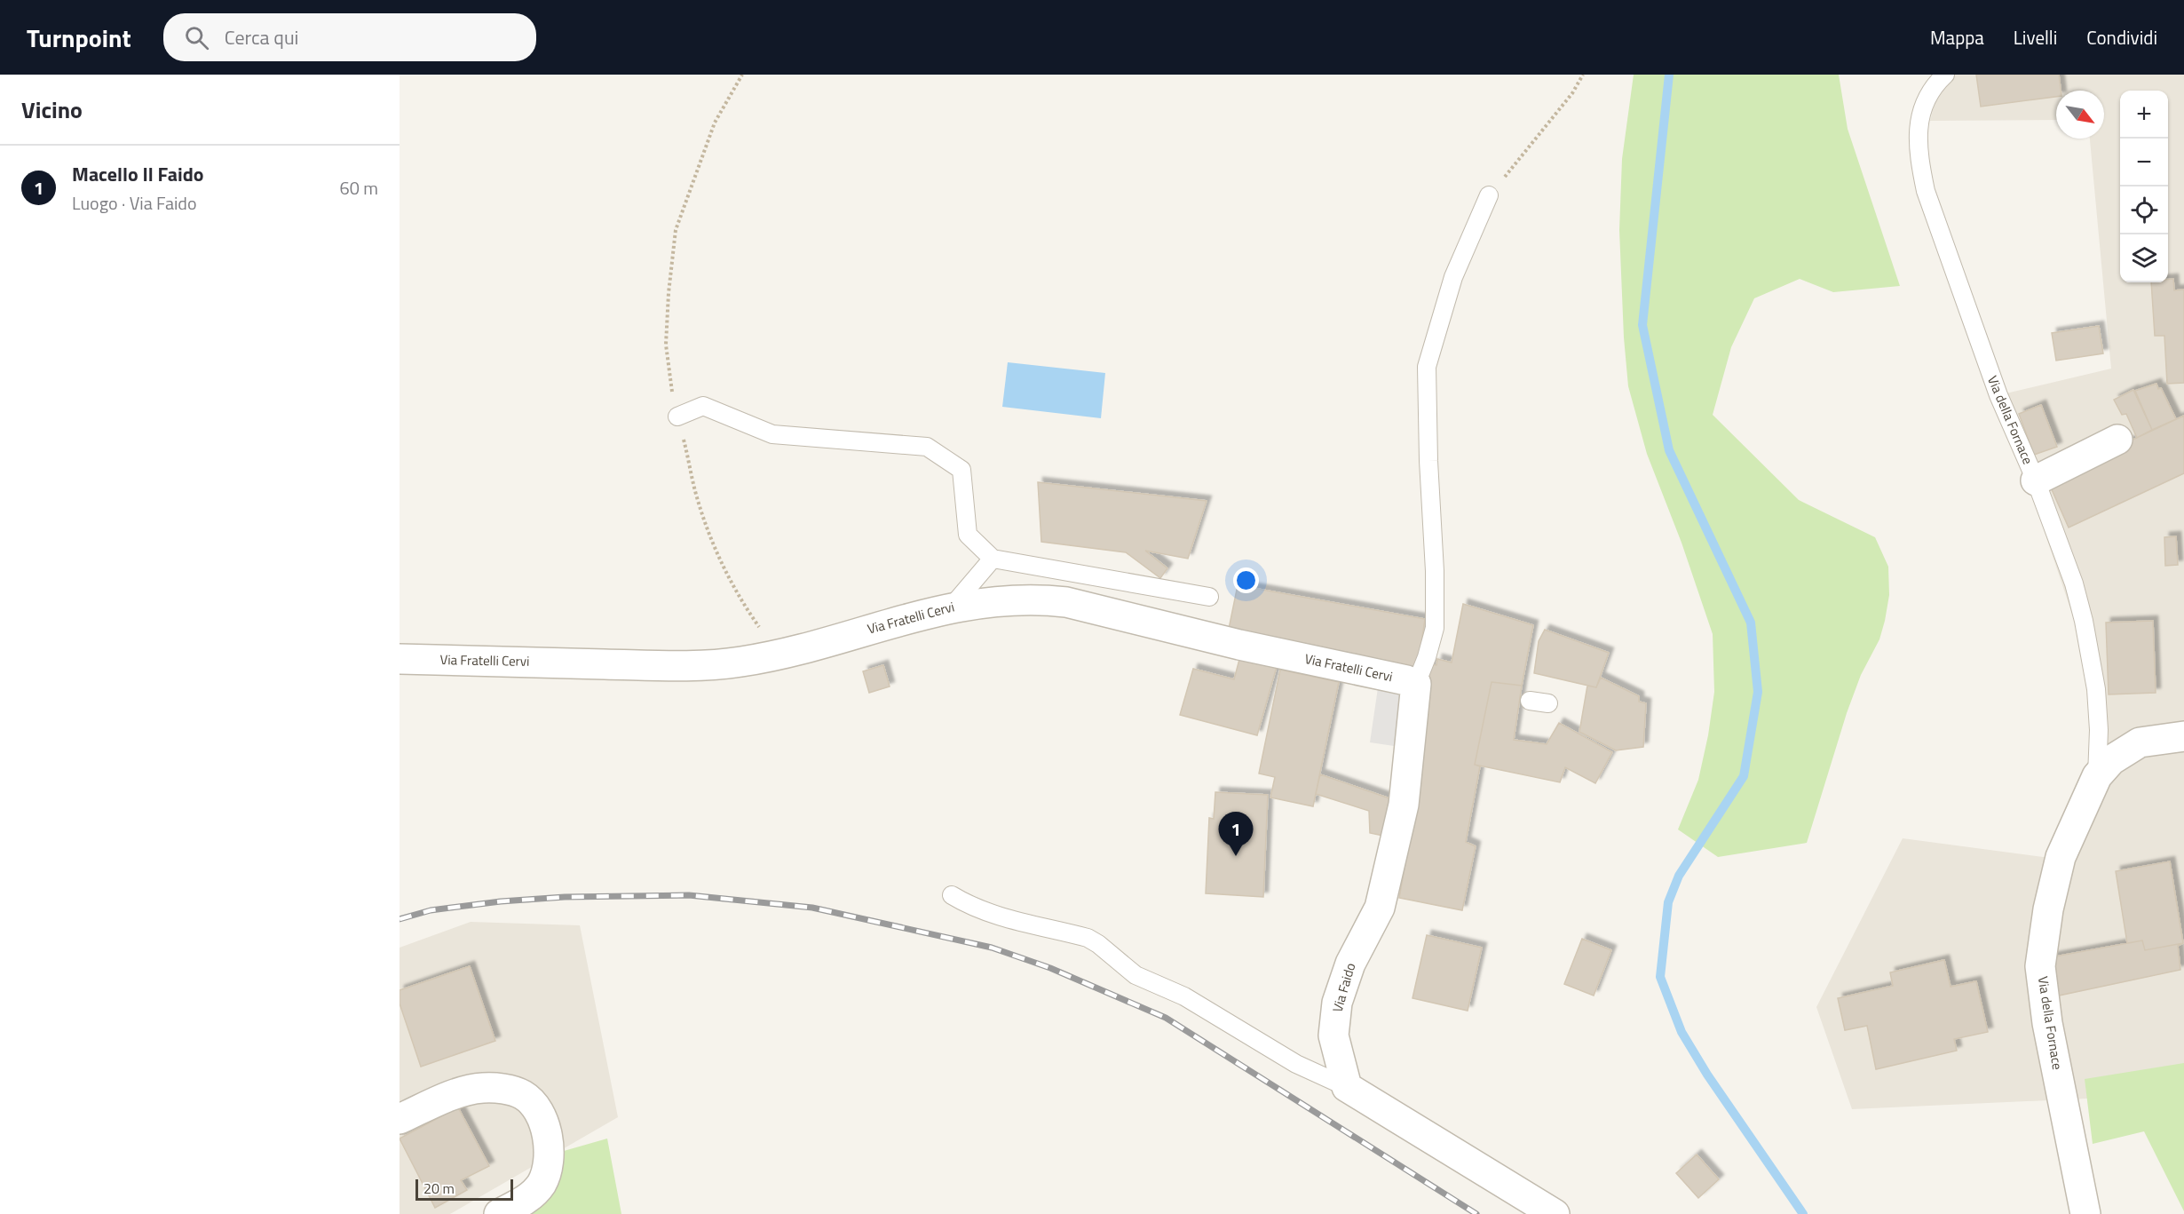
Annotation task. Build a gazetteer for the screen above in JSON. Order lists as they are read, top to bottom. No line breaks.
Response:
{"streets":{"street":["Via della Fornace","Via Fratelli Cervi","Via Faido"]},"crossings":[["Via Fratelli Cervi","Via Faido"]],"scale_bar":"20 m","north":"bottom right","page":{"header":"Turnpoint","search":"Cerca qui","nav":["Mappa","Livelli","Condividi"],"heading":"Vicino","map_buttons":["+","−"],"list":[{"mark":"1","name":"Macello Il Faido","note":"Luogo · Via Faido","value":"60 m"}],"pins":"1","scale":"20 m"}}
